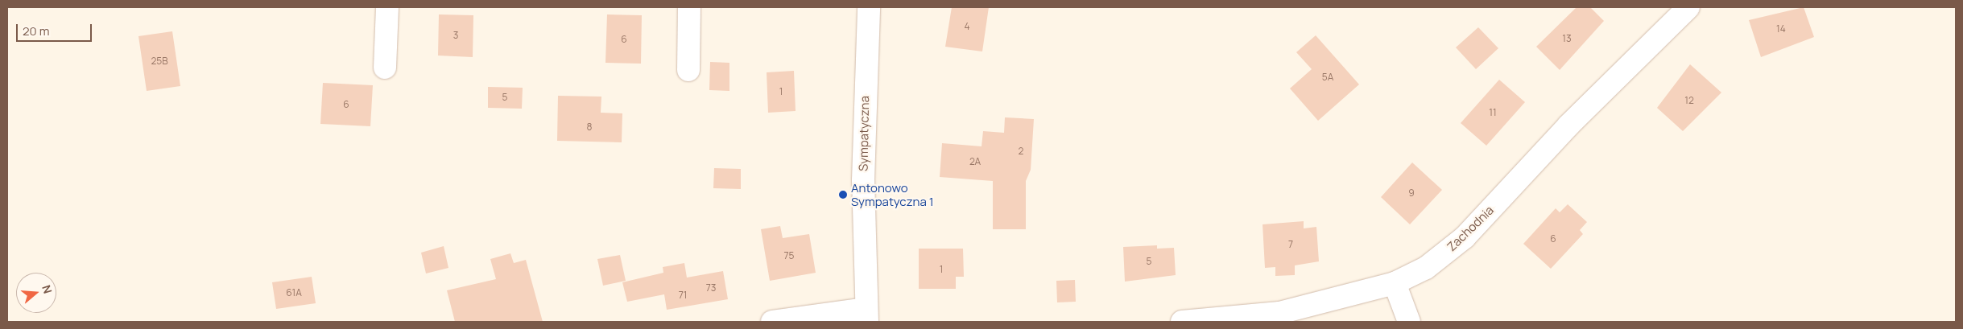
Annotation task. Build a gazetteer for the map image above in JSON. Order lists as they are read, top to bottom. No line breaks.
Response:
{"streets":{"street":["Sympatyczna","Zachodnia"]},"places":["Antonowo Sympatyczna 1"],"house_numbers":["4","14","3","13","6","25B","5A","1","5","12","6","11","8","2","2A","9","6","7","75","5","1","73","61A","71"],"scale_bar":"20 m","north":"right"}
